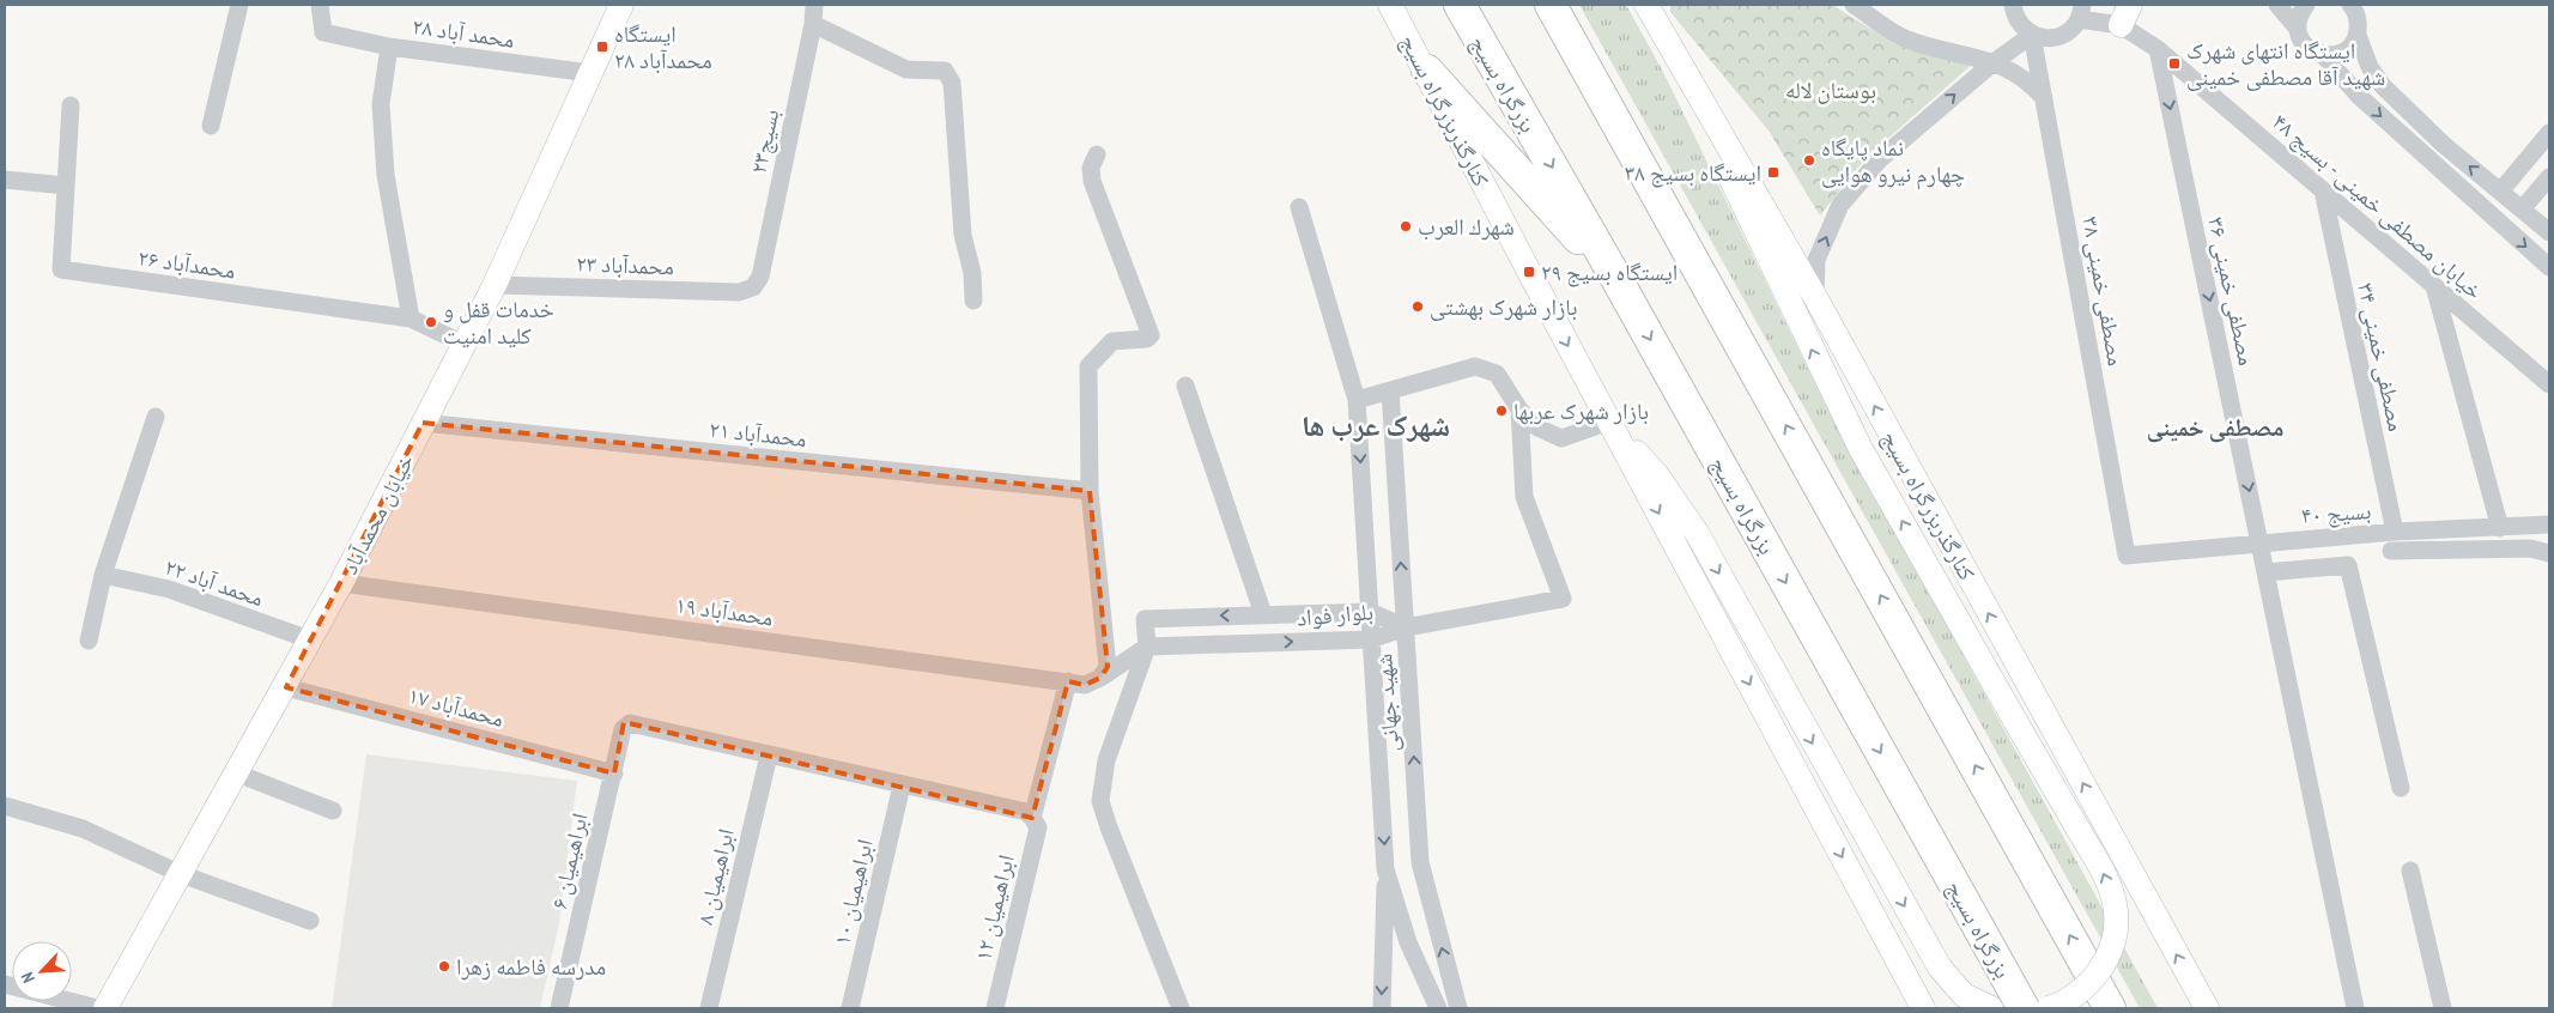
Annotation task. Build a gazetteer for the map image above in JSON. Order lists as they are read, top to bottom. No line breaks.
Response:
{"streets":{"highway":["بزرگراه بسیج"],"main road":["کنارگذربزرگراه بسیج","خیابان محمدآباد"],"street":["محمد آباد ۲۸","بسیج۲۳","خیابان مصطفی خمینی - بسیج ۴۸","محمدآباد ۲۶","محمدآباد ۲۳","مصطفی خمینی ۳۸","مصطفی خمینی ۳۶","مصطفی خمینی ۳۴","محمدآباد ۲۱","بسیج ۴۰","محمد آباد ۲۲","محمدآباد ۱۹","بلوار فواد","شهید جهانی","محمدآباد ۱۷","ابراهیمیان ۶","ابراهیمیان ۸","ابراهیمیان ۱۰","ابراهیمیان ۱۲"]},"crossings":[["محمد آباد ۲۸","خیابان محمدآباد"],["بسیج۲۳","محمدآباد ۲۳"],["خیابان مصطفی خمینی - بسیج ۴۸","مصطفی خمینی ۳۶"],["خیابان مصطفی خمینی - بسیج ۴۸","مصطفی خمینی ۳۴"],["محمدآباد ۲۶","خیابان محمدآباد"],["محمدآباد ۲۳","خیابان محمدآباد"],["مصطفی خمینی ۳۸","بسیج ۴۰"],["مصطفی خمینی ۳۶","بسیج ۴۰"],["مصطفی خمینی ۳۴","بسیج ۴۰"],["محمدآباد ۲۱","خیابان محمدآباد"],["خیابان محمدآباد","محمد آباد ۲۲"],["خیابان محمدآباد","محمدآباد ۱۹"],["خیابان محمدآباد","محمدآباد ۱۷"],["محمدآباد ۱۹","ابراهیمیان ۱۲"],["بلوار فواد","شهید جهانی"],["محمدآباد ۱۷","ابراهیمیان ۶"],["ابراهیمیان ۶","ابراهیمیان ۸"]],"one_way":["مصطفی خمینی ۳۶"],"districts":["شهرک عرب ها","مصطفی خمینی"],"parks":["بوستان لاله"],"places":{"transit":["ایستگاه محمدآباد ۲۸","ایستگاه انتهای شهرک شهید آقا مصطفی خمینی","ایستگاه بسیج ۳۸","ایستگاه بسیج ۲۹"],"other":["نماد پایگاه چهارم نیرو هوایی","شهرك العرب","بازار شهرک بهشتی","خدمات قفل و کلید امنیت","بازار شهرک عربها","مدرسه فاطمه زهرا"]},"north":"bottom left"}
